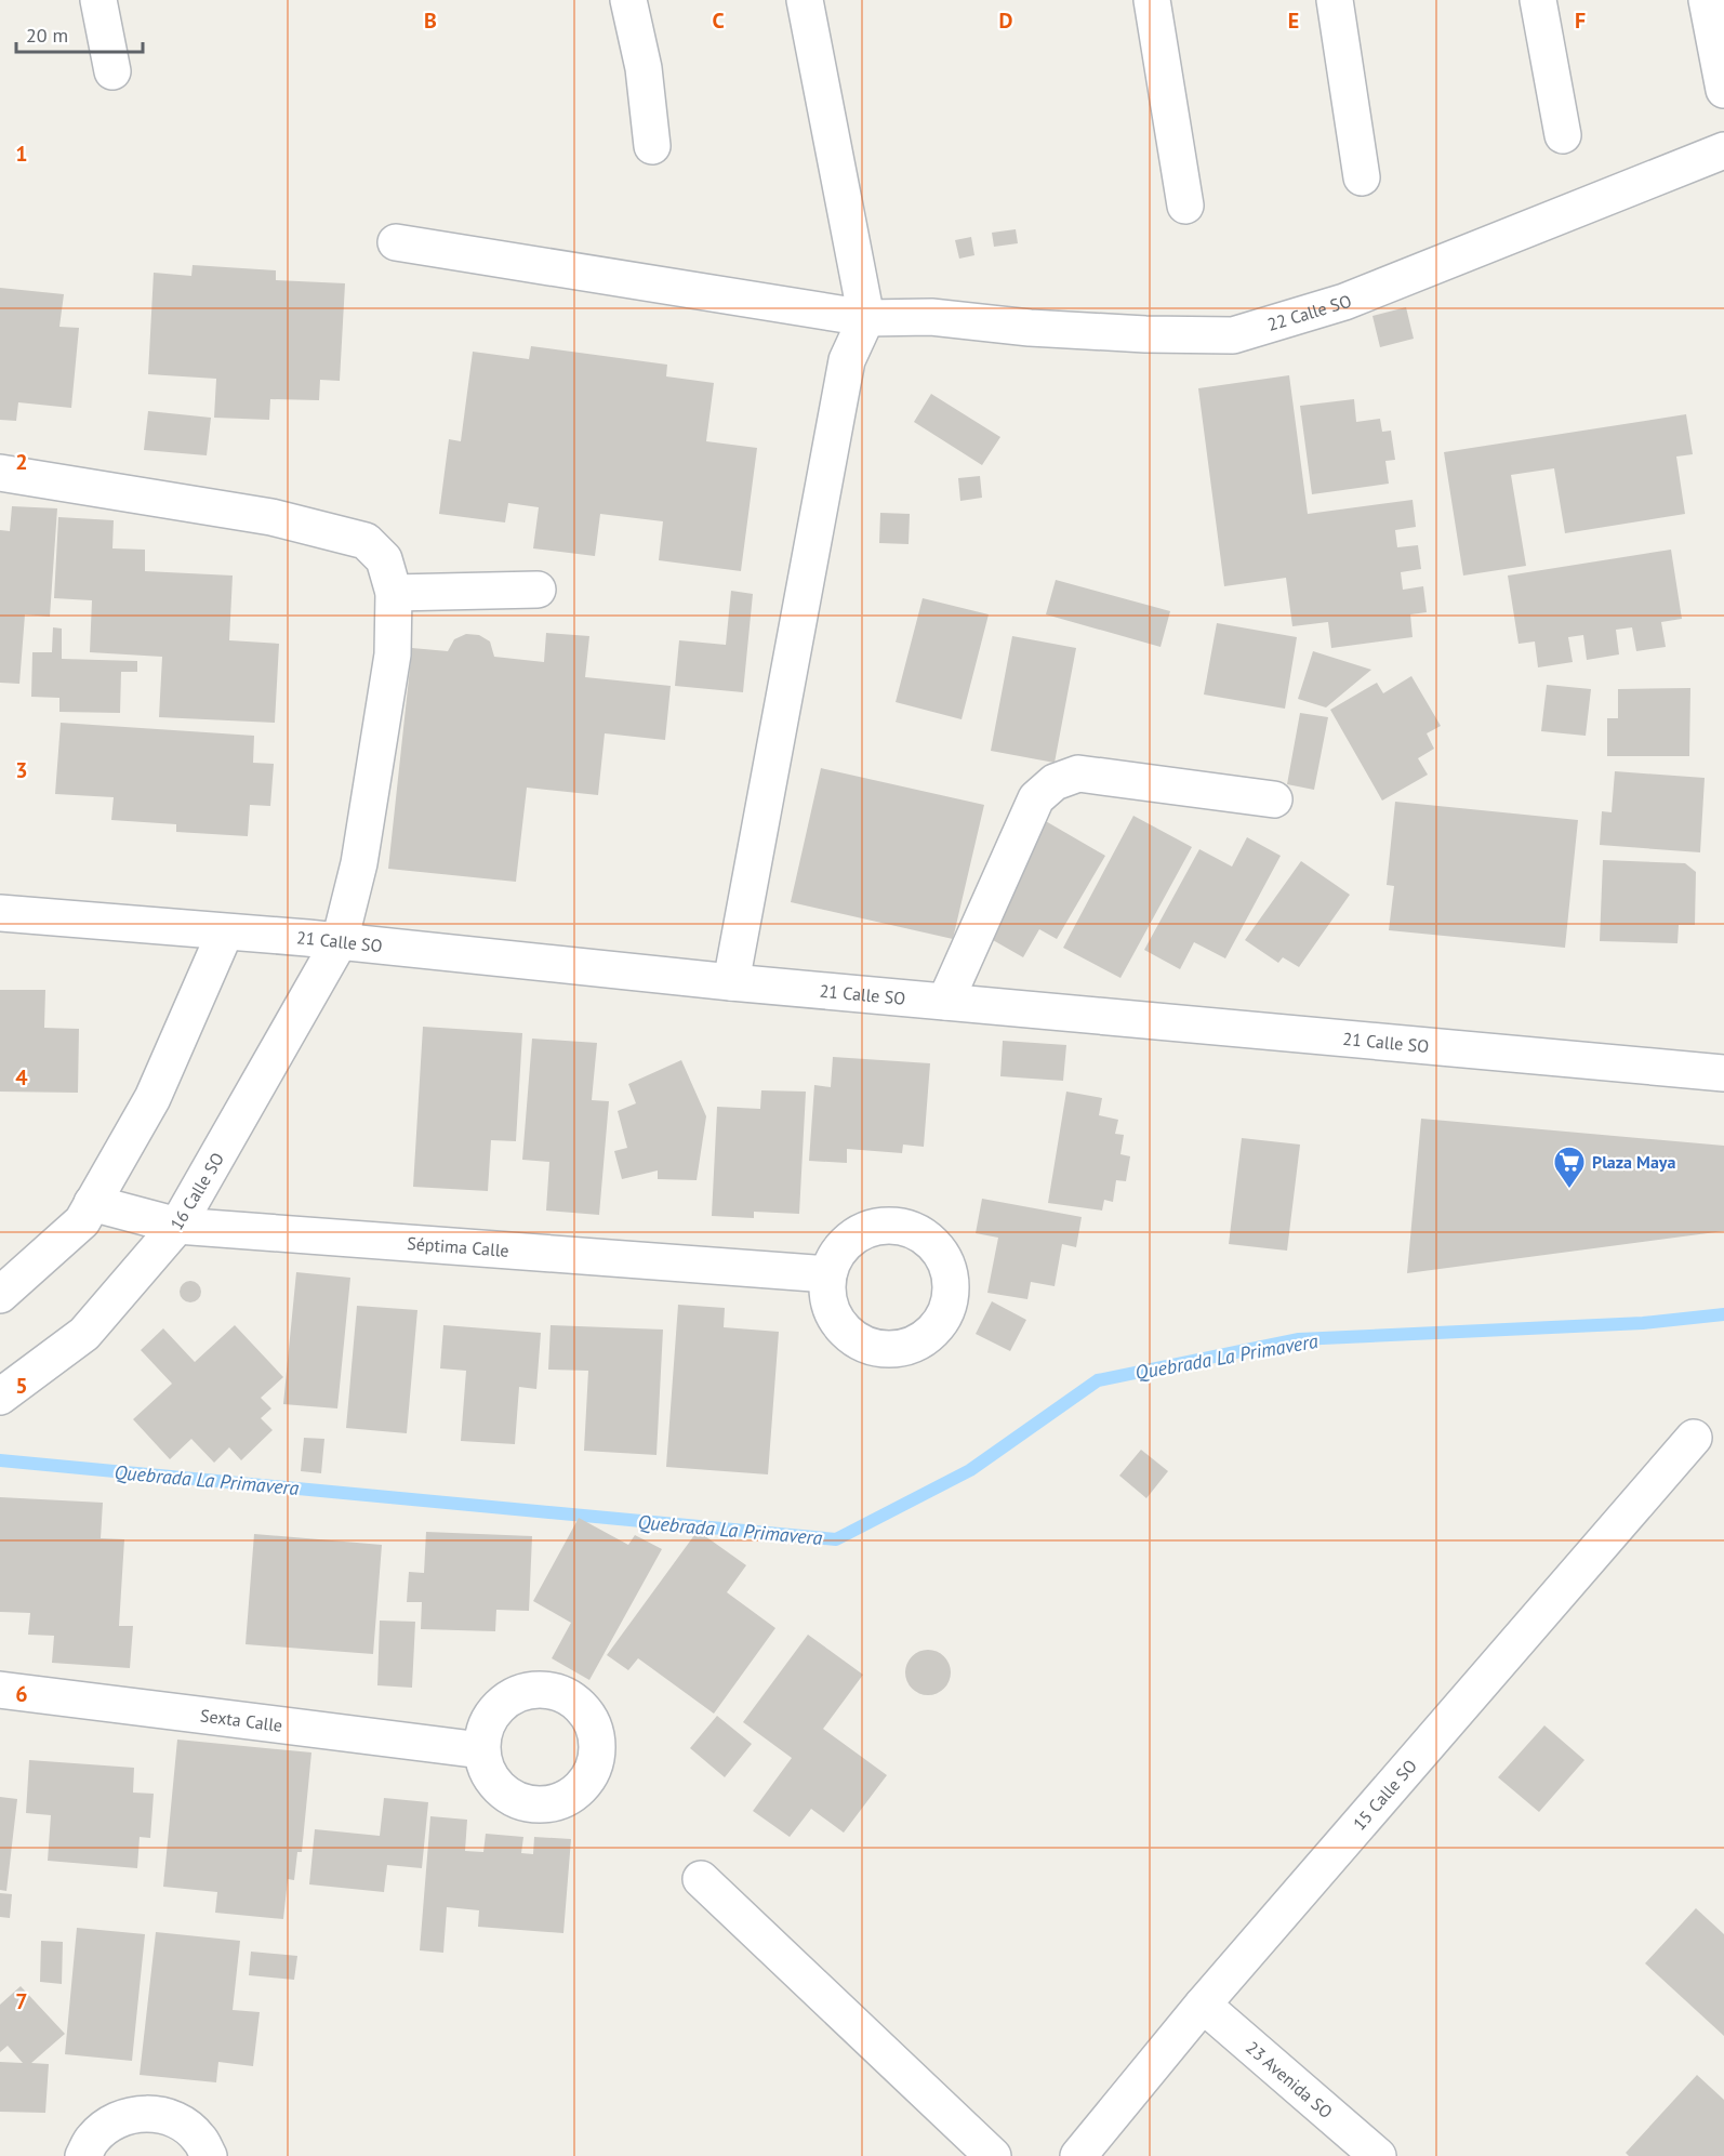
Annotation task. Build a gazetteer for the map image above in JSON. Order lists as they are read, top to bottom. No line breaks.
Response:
{"streets":{"street":["22 Calle SO","21 Calle SO","16 Calle SO","Séptima Calle","Sexta Calle","15 Calle SO","23 Avenida SO"]},"crossings":[["21 Calle SO","16 Calle SO"],["16 Calle SO","Séptima Calle"],["15 Calle SO","23 Avenida SO"]],"water":["Quebrada La Primavera"],"places":{"supermarket":["Plaza Maya"]},"scale_bar":"20 m","grid":{"columns":["B","C","D","E","F"],"rows":["1","2","3","4","5","6","7"]}}
